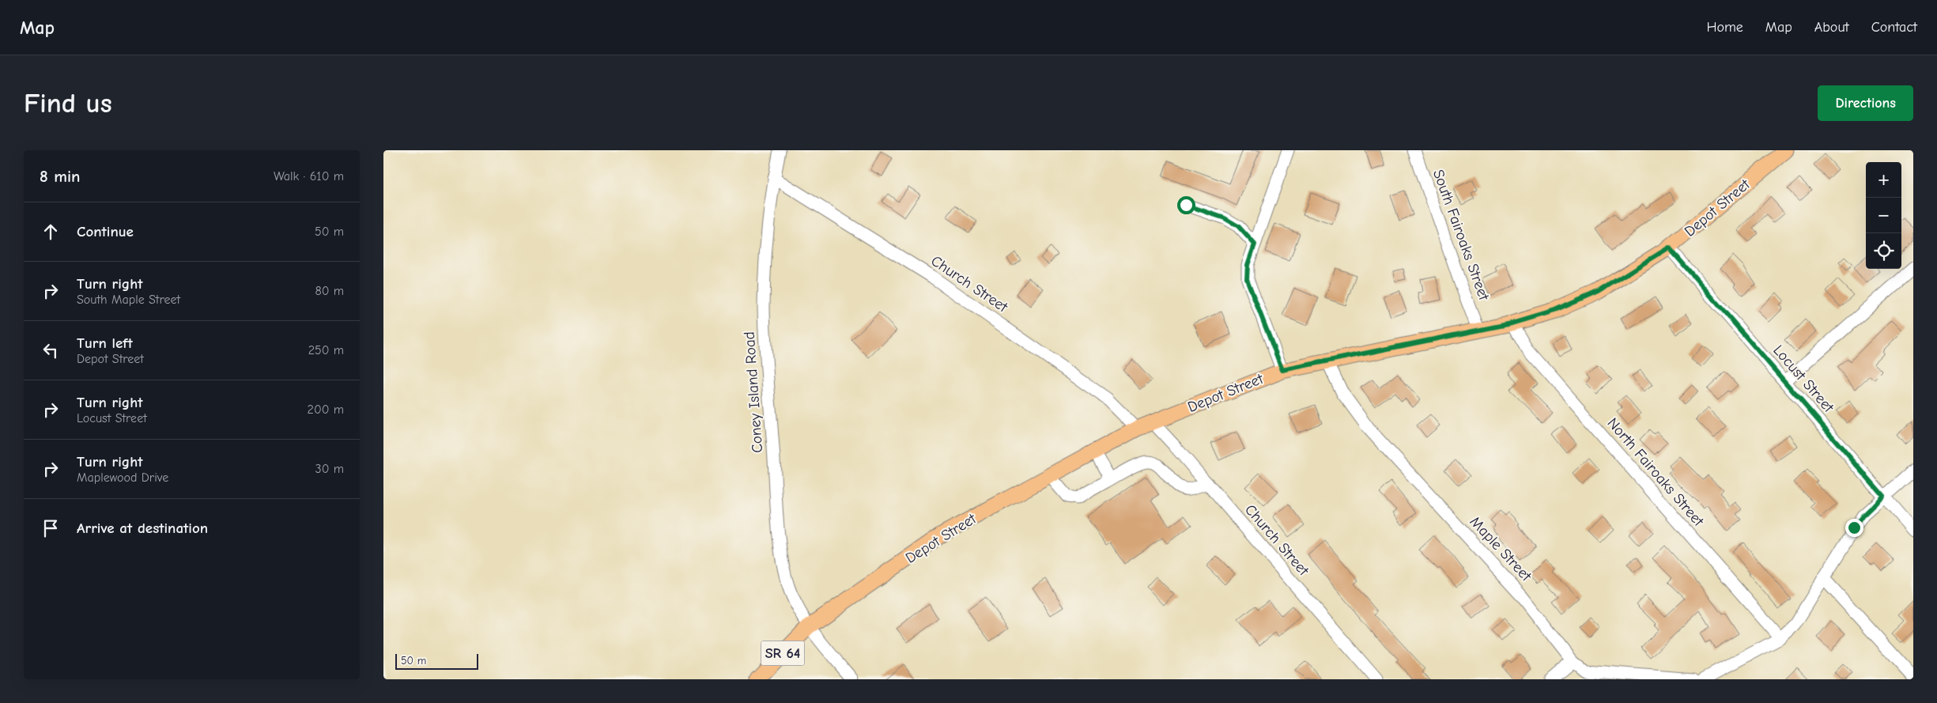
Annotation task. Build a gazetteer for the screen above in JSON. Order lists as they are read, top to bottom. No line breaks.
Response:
{"streets":{"main road":["Depot Street","SR 64"],"street":["South Fairoaks Street","Church Street","Locust Street","Coney Island Road","North Fairoaks Street","Maple Street"]},"crossings":[["Depot Street","South Fairoaks Street"],["Depot Street","Church Street"],["Depot Street","Locust Street"],["Depot Street","Coney Island Road"],["Depot Street","North Fairoaks Street"],["Depot Street","Maple Street"],["Depot Street","SR 64"],["Church Street","Coney Island Road"],["Coney Island Road","SR 64"]],"scale_bar":"50 m","page":{"header":"Map","nav":["Home","Map","About","Contact"],"buttons":"Directions","title":"Find us","heading":["8 min","Walk · 610 m"],"map_buttons":["+","−"],"list":[["Continue","50 m"],["Turn right","South Maple Street","80 m"],["Turn left","Depot Street","250 m"],["Turn right","Locust Street","200 m"],["Turn right","Maplewood Drive","30 m"],"Arrive at destination"],"scale":"50 m"}}
